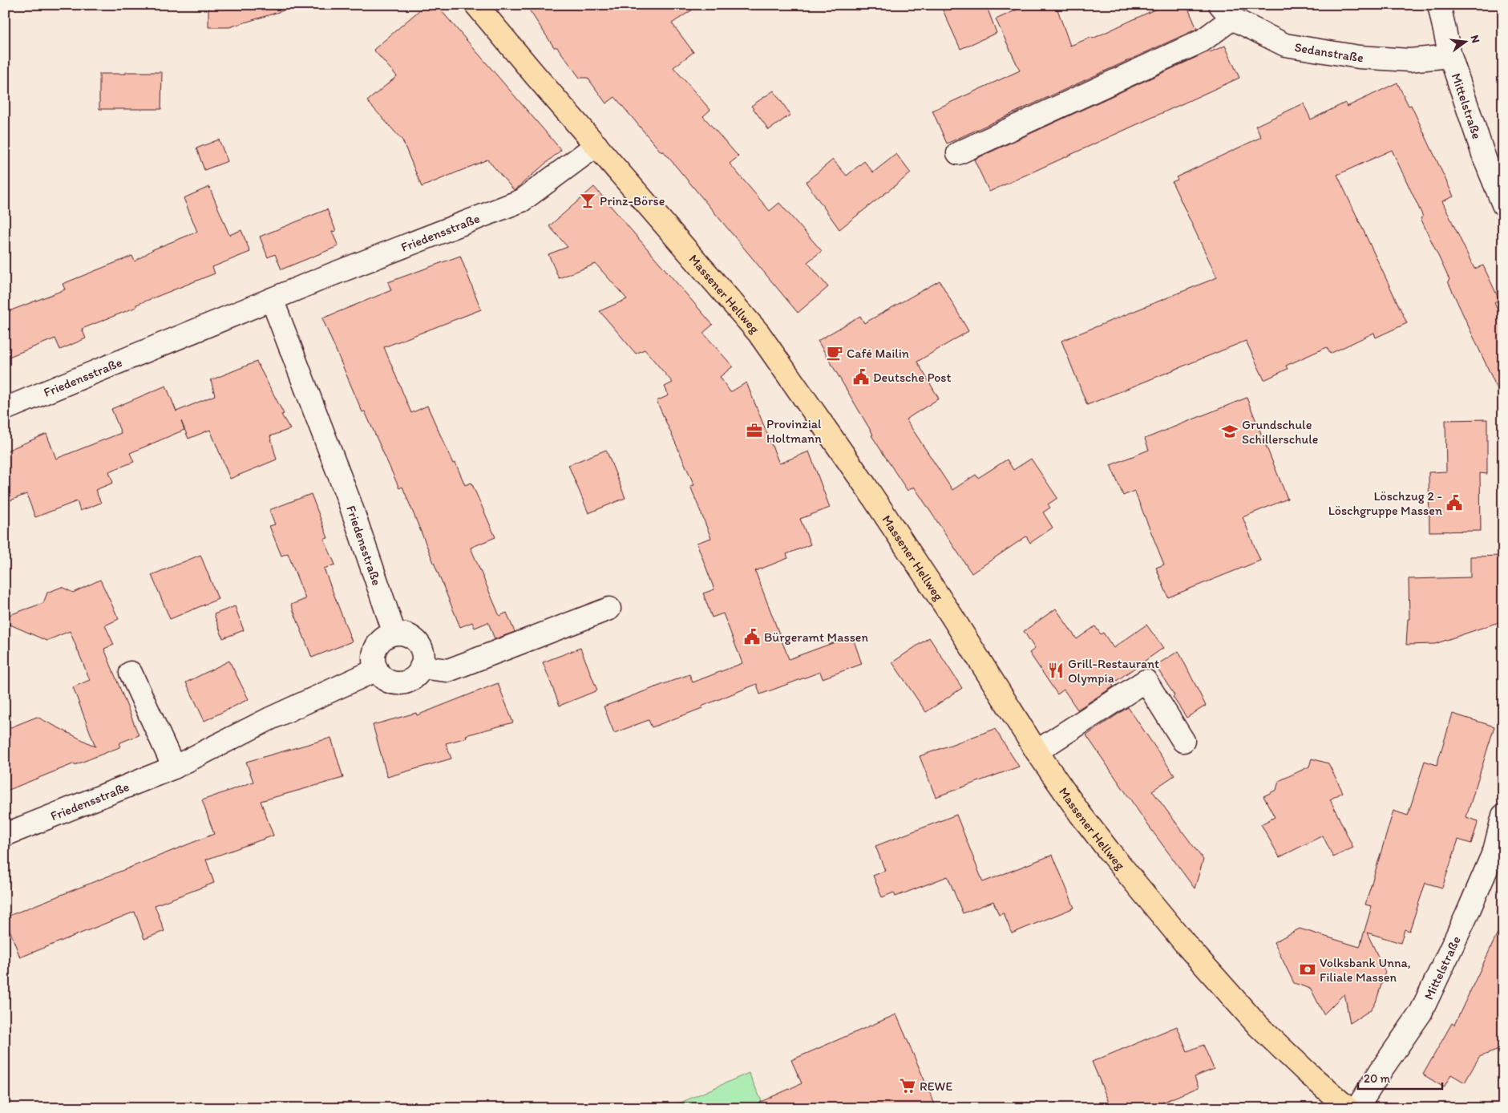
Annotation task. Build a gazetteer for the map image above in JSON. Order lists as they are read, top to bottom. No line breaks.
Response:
{"streets":{"main road":["Massener Hellweg"],"street":["Sedanstraße","Mittelstraße","Friedensstraße"]},"crossings":[["Sedanstraße","Mittelstraße"],["Friedensstraße","Massener Hellweg"]],"places":{"bar":["Prinz-Börse"],"cafe":["Café Mailin"],"public building":["Deutsche Post","Löschzug 2 - Löschgruppe Massen","Bürgeramt Massen"],"office":["Provinzial Holtmann"],"school or university":["Grundschule Schillerschule"],"restaurant":["Grill-Restaurant Olympia"],"bank":["Volksbank Unna, Filiale Massen"],"supermarket":["REWE"]},"scale_bar":"20 m","north":"right"}
